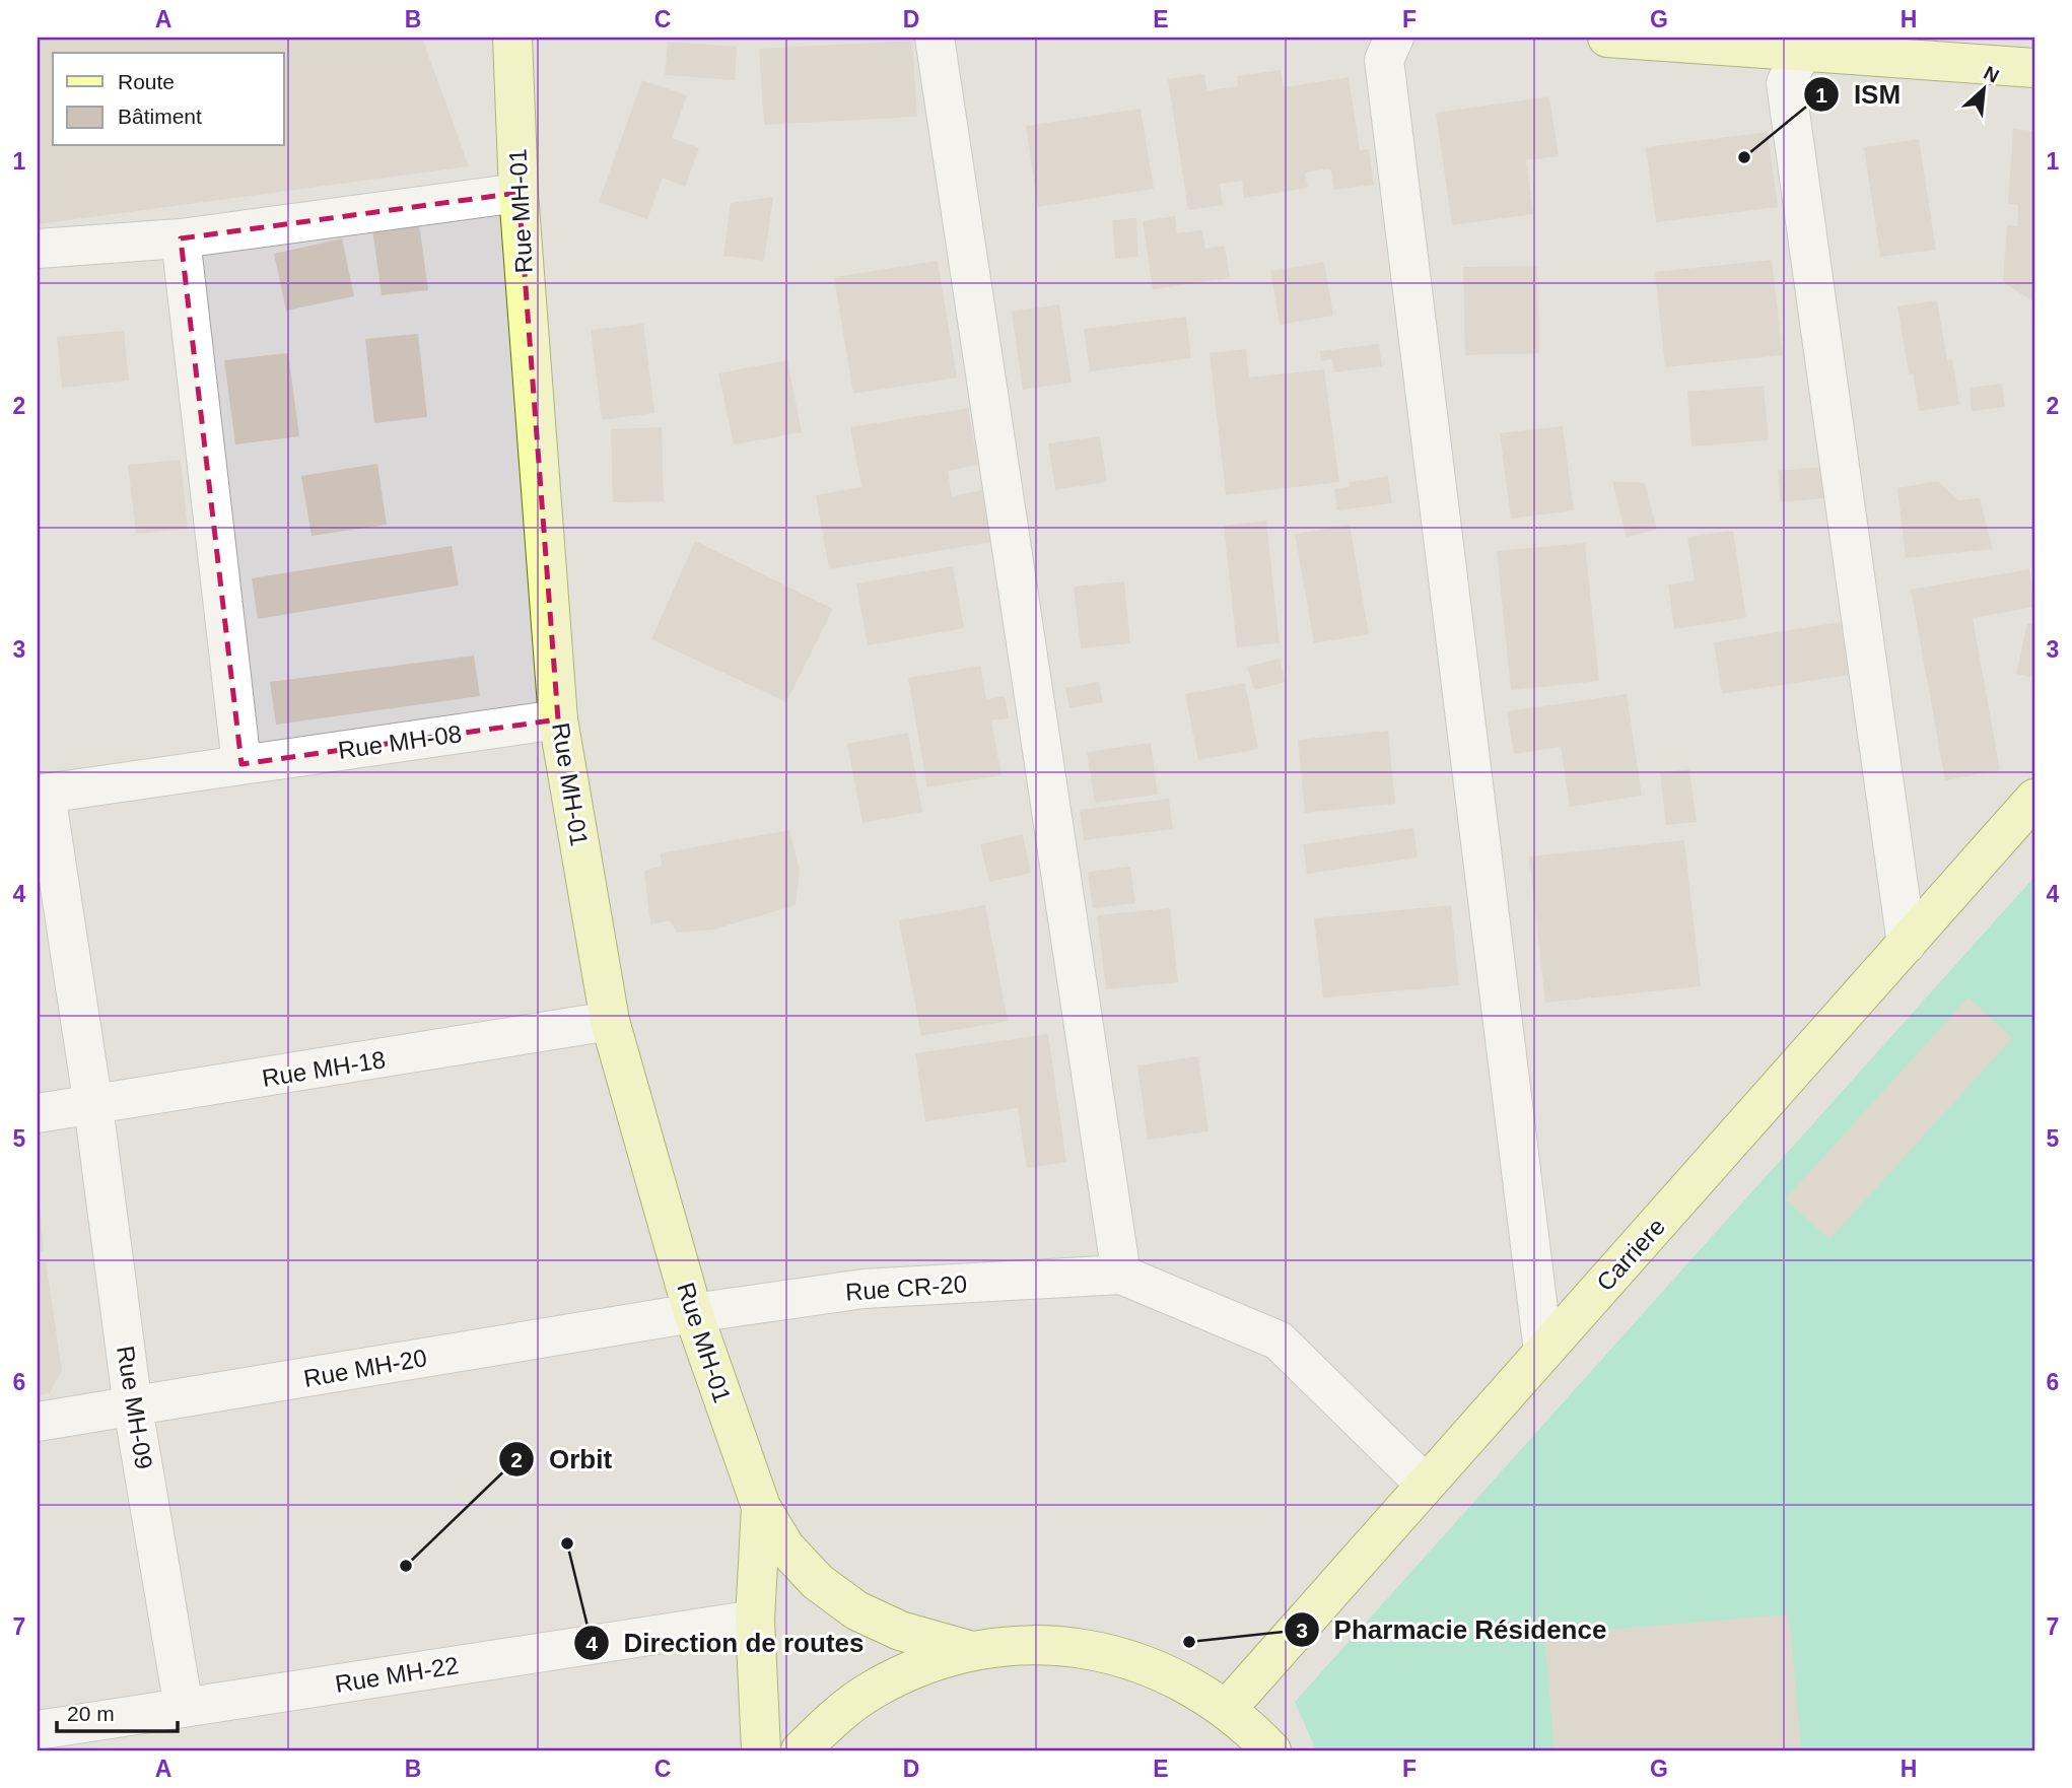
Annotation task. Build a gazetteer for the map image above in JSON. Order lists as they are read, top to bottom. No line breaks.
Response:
{"streets":{"main road":["Rue MH-01","Carriere"],"street":["Rue MH-08","Rue MH-18","Rue CR-20","Rue MH-20","Rue MH-09","Rue MH-22"]},"crossings":[["Rue MH-01","Rue MH-08"],["Rue MH-01","Rue MH-18"],["Rue MH-01","Rue CR-20"],["Rue MH-01","Rue MH-20"],["Rue MH-01","Rue MH-22"],["Rue MH-08","Rue MH-09"],["Rue MH-18","Rue MH-09"],["Rue CR-20","Rue MH-20"],["Rue MH-20","Rue MH-09"],["Rue MH-09","Rue MH-22"]],"places":["ISM","Direction de routes","Orbit","Pharmacie Résidence"],"legend":["Route","Bâtiment"],"scale_bar":"20 m","north":"top right","grid":{"columns":["A","B","C","D","E","F","G","H"],"rows":["1","2","3","4","5","6","7"]}}
